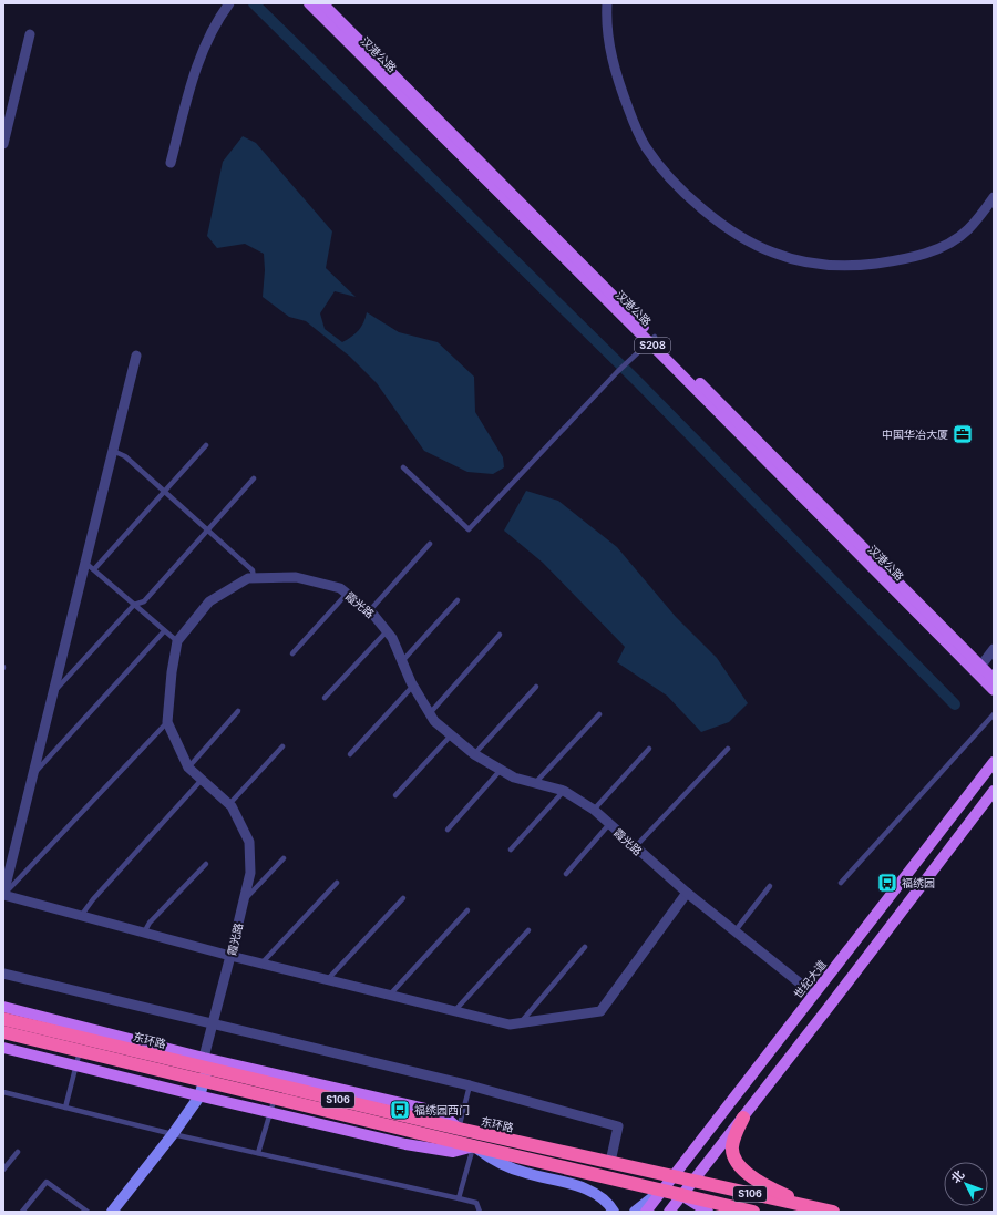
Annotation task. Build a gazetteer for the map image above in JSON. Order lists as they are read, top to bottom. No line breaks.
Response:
{"streets":{"highway":["东环路","S106"],"main road":["汉港公路","S208","世纪大道"],"street":["霞光路"]},"crossings":[["霞光路","世纪大道"],["霞光路","东环路"],["世纪大道","东环路"]],"places":{"office":["中国华冶大厦"],"bus stop":["福绣园","福绣园西门"]},"north":"top left"}
